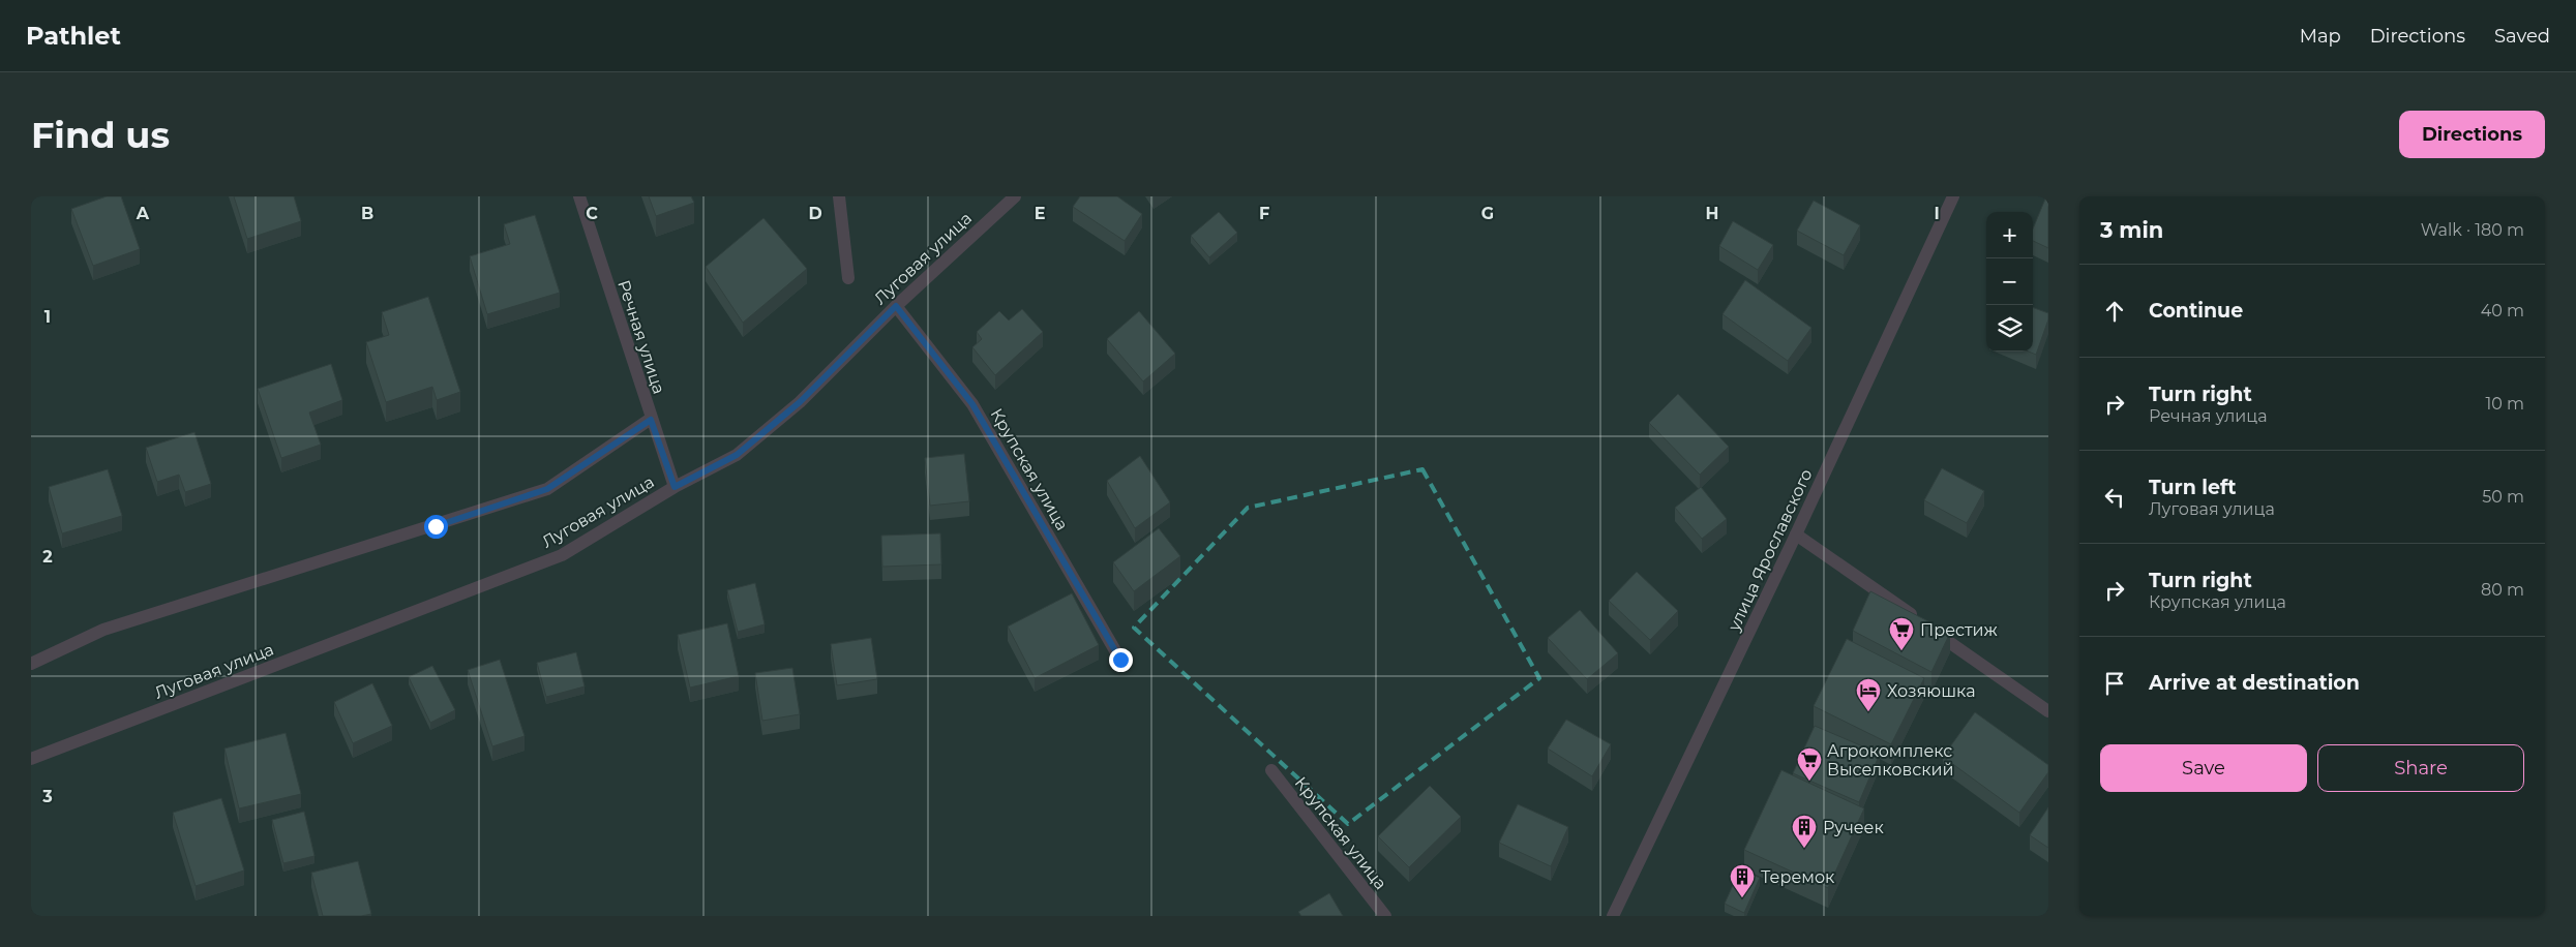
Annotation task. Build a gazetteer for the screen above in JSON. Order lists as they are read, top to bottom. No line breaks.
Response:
{"streets":{"street":["Луговая улица","Речная улица","Крупская улица","улица Ярославского"]},"crossings":[["Луговая улица","Речная улица"],["Луговая улица","Крупская улица"]],"places":{"supermarket":["Престиж","Агрокомплекс Выселковский"],"hotel":["Хозяюшка"],"building":["Ручеек","Теремок"]},"page":{"header":"Pathlet","nav":["Map","Directions","Saved"],"buttons":["Directions",["Save","Share"]],"title":"Find us","heading":["3 min","Walk · 180 m"],"map_buttons":["+","−"],"list":[["Continue","40 m"],["Turn right","Речная улица","10 m"],["Turn left","Луговая улица","50 m"],["Turn right","Крупская улица","80 m"],"Arrive at destination"]},"grid":{"columns":["A","B","C","D","E","F","G","H","I"],"rows":["1","2","3"]}}
